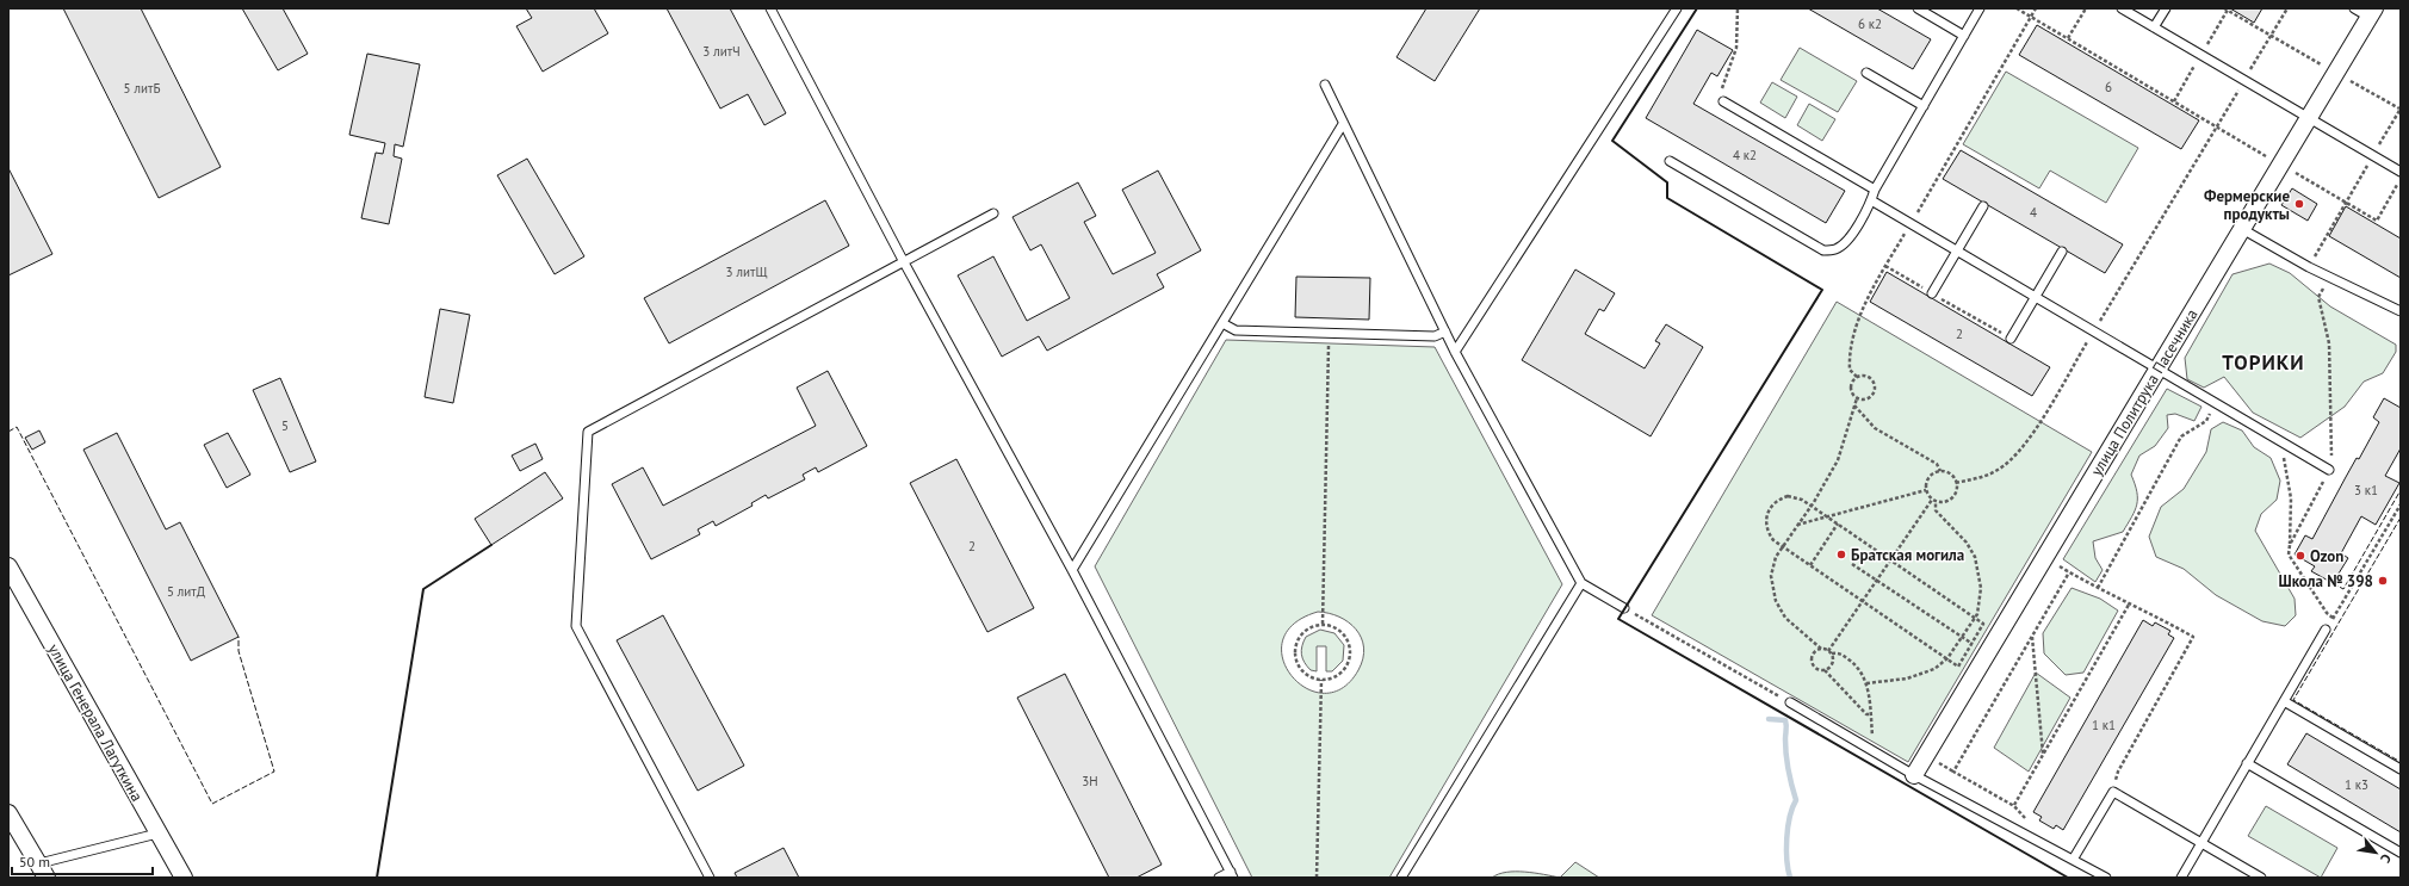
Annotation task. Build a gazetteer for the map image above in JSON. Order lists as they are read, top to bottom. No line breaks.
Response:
{"streets":{"street":["улица Политрука Пасечника","улица Генерала Лагуткина"]},"districts":["ТОРИКИ"],"places":["Фермерские продукты","Братская могила","Ozon","Школа № 398"],"house_numbers":["6 к2","3 литЧ","6","5 литБ","4 к2","4","3 литЩ","2","5","3 к1","2","5 литД","1 к1","3Н","1 к3"],"scale_bar":"50 m","north":"bottom right"}
